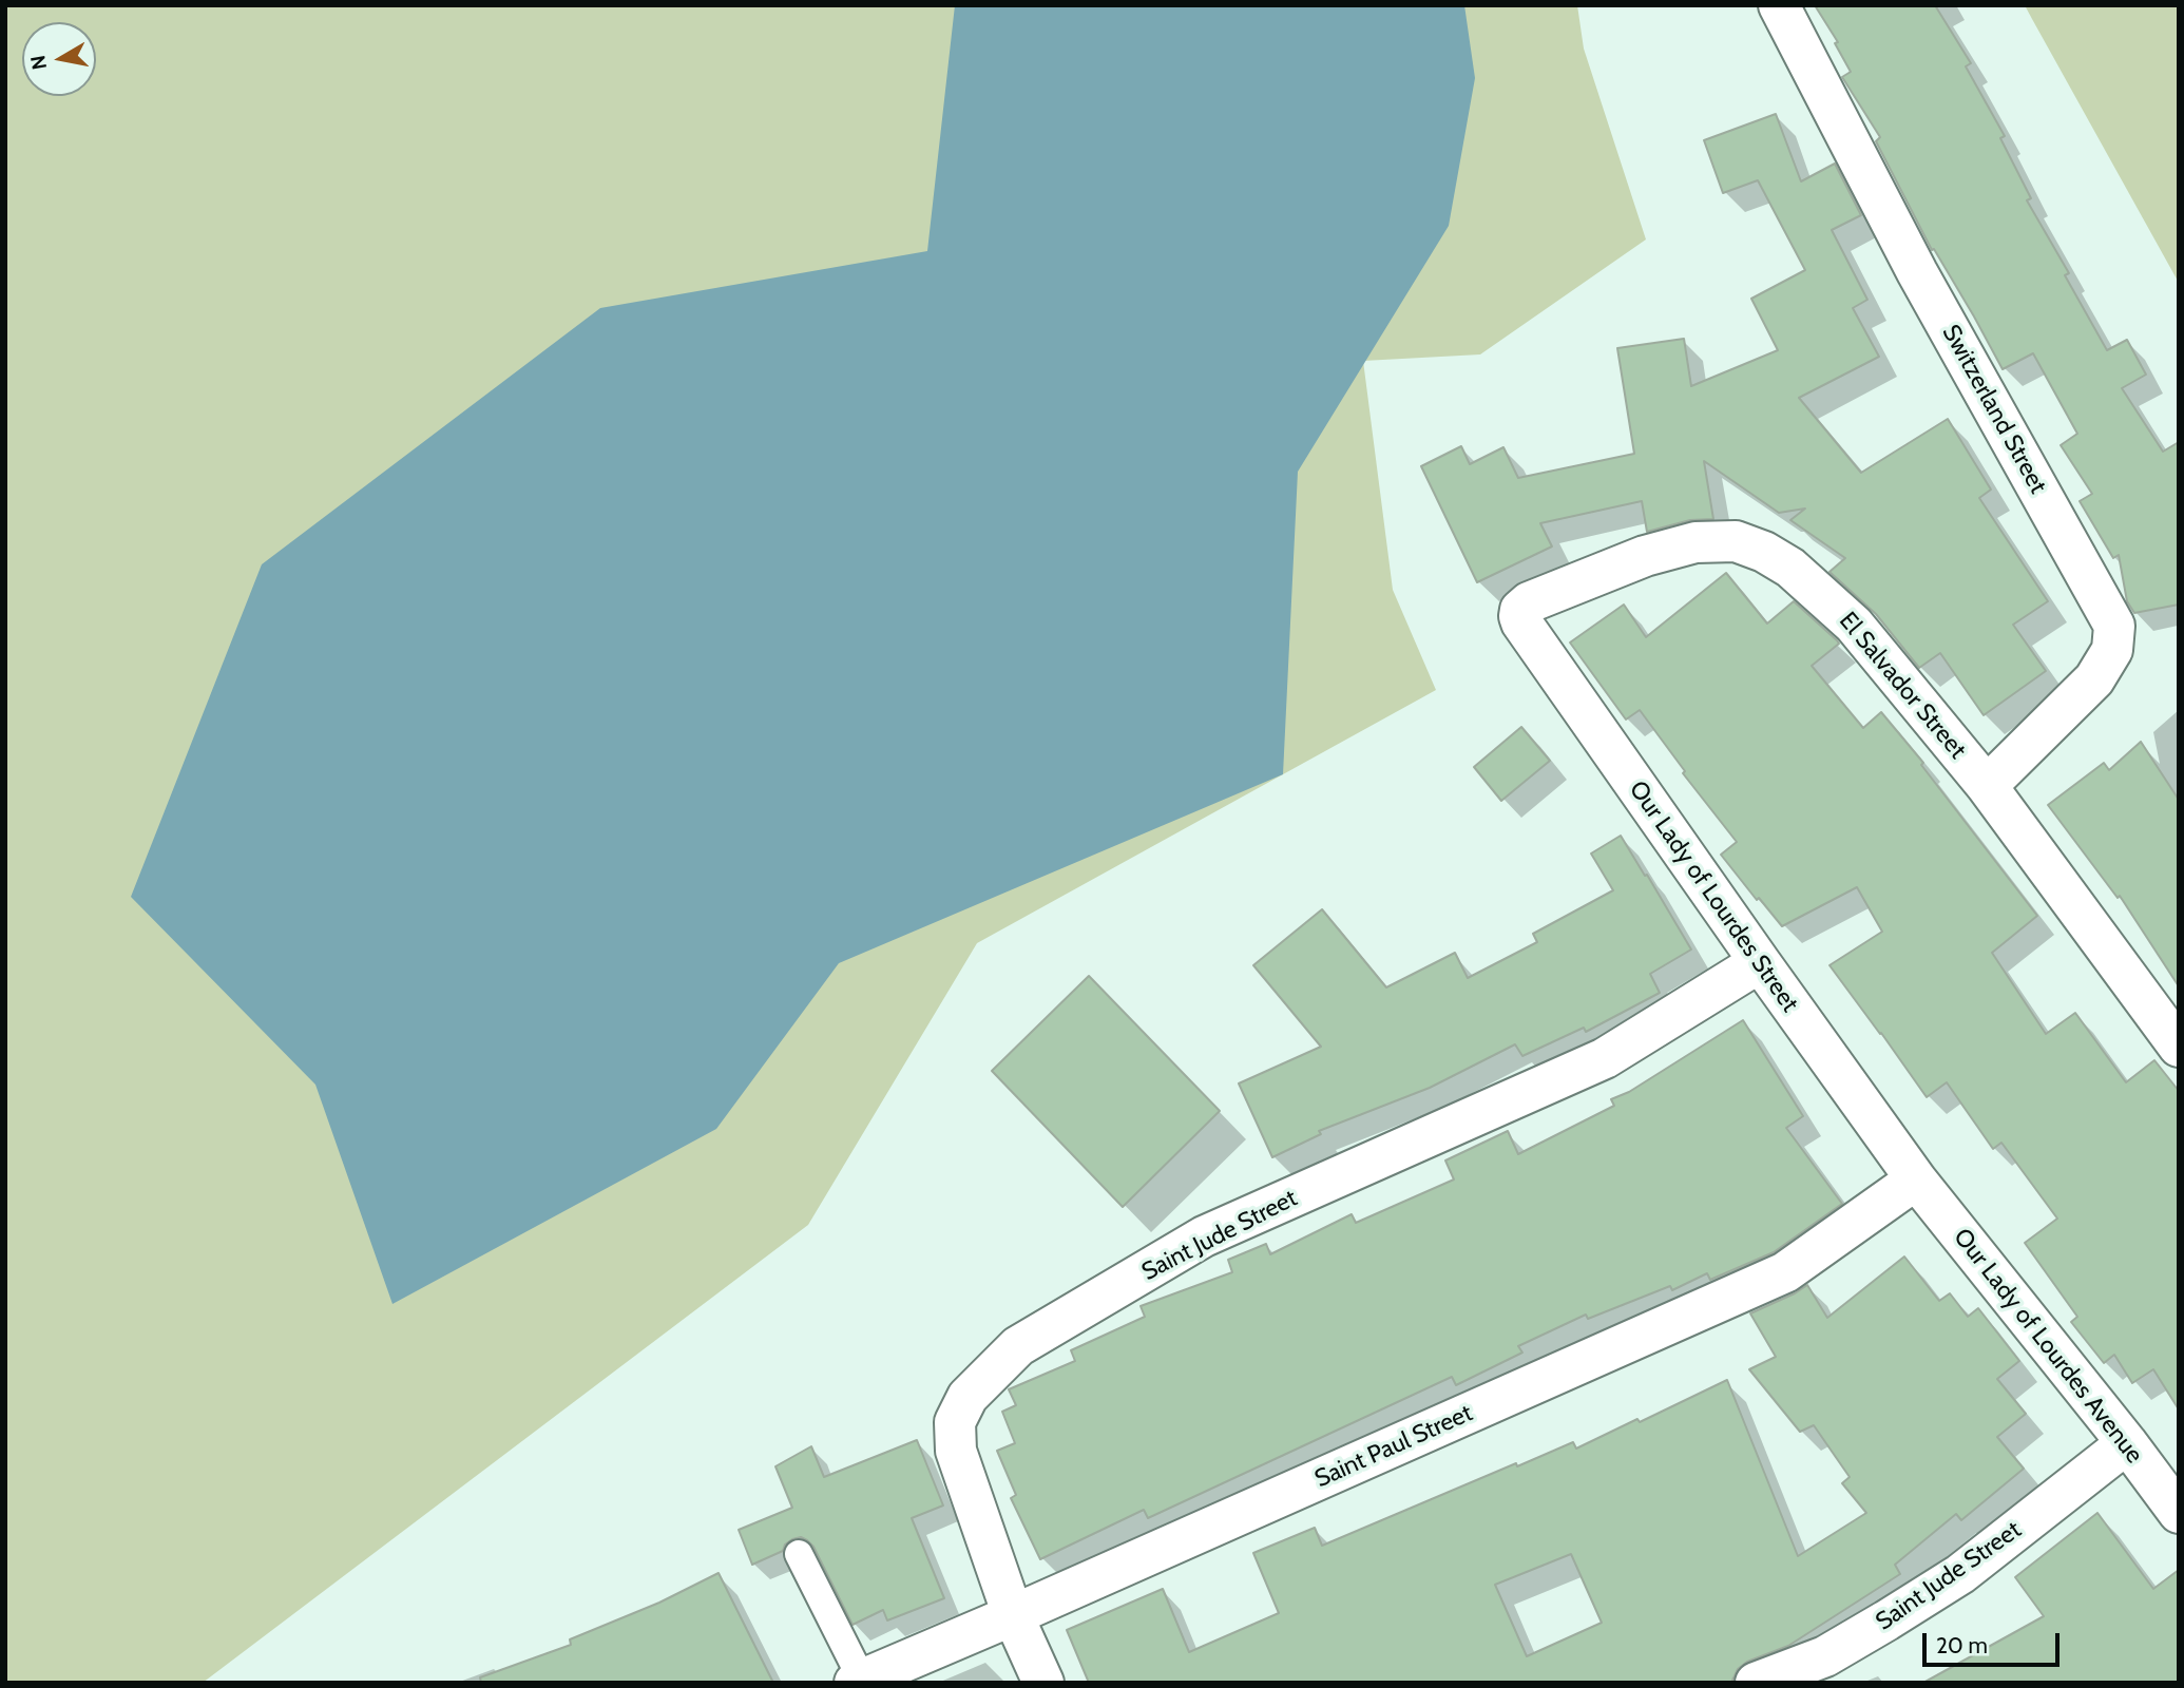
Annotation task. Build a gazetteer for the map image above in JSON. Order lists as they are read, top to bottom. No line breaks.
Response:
{"streets":{"street":["Switzerland Street","El Salvador Street","Our Lady of Lourdes Street","Saint Jude Street","Our Lady of Lourdes Avenue","Saint Paul Street"]},"crossings":[["Switzerland Street","El Salvador Street"],["El Salvador Street","Our Lady of Lourdes Street"],["Our Lady of Lourdes Street","Saint Jude Street"],["Our Lady of Lourdes Street","Our Lady of Lourdes Avenue"],["Our Lady of Lourdes Street","Saint Paul Street"],["Saint Jude Street","Our Lady of Lourdes Avenue"],["Saint Jude Street","Saint Paul Street"],["Our Lady of Lourdes Avenue","Saint Paul Street"]],"scale_bar":"20 m","north":"left"}
